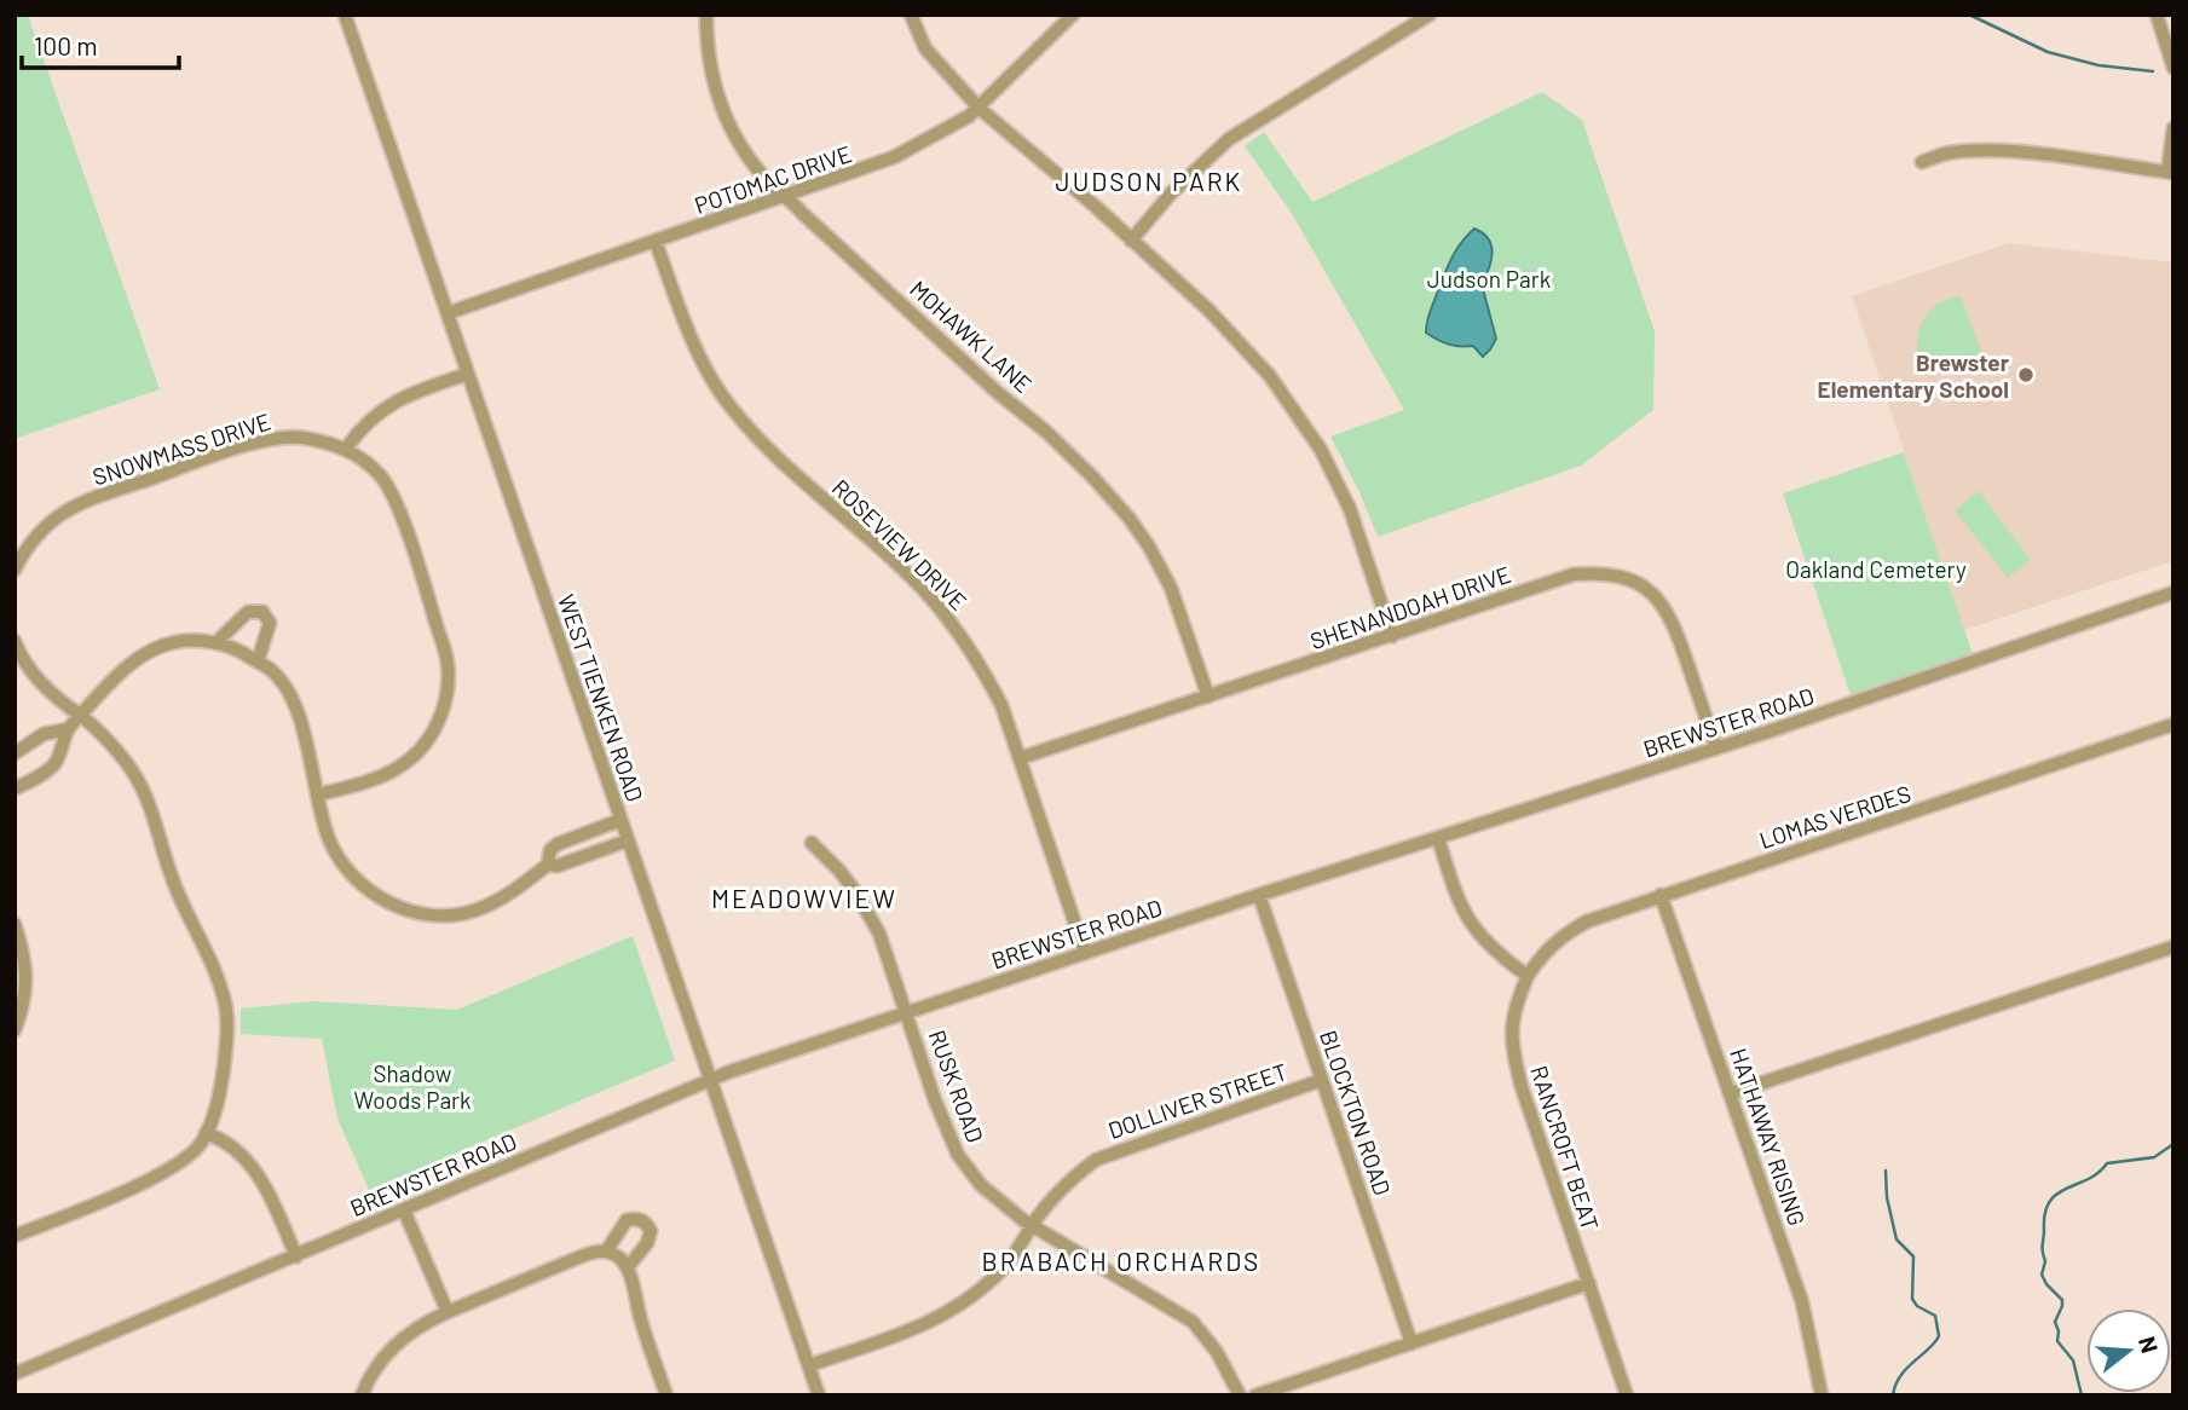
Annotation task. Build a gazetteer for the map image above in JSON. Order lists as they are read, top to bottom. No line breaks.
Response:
{"streets":{"street":["POTOMAC DRIVE","MOHAWK LANE","SNOWMASS DRIVE","ROSEVIEW DRIVE","SHENANDOAH DRIVE","WEST TIENKEN ROAD","BREWSTER ROAD","LOMAS VERDES","RUSK ROAD","DOLLIVER STREET","BLOCKTON ROAD","HATHAWAY RISING","RANCROFT BEAT"]},"crossings":[["POTOMAC DRIVE","MOHAWK LANE"],["POTOMAC DRIVE","ROSEVIEW DRIVE"],["POTOMAC DRIVE","WEST TIENKEN ROAD"],["MOHAWK LANE","SHENANDOAH DRIVE"],["ROSEVIEW DRIVE","SHENANDOAH DRIVE"],["ROSEVIEW DRIVE","BREWSTER ROAD"],["SHENANDOAH DRIVE","BREWSTER ROAD"],["WEST TIENKEN ROAD","BREWSTER ROAD"],["WEST TIENKEN ROAD","DOLLIVER STREET"],["BREWSTER ROAD","RUSK ROAD"],["BREWSTER ROAD","BLOCKTON ROAD"],["LOMAS VERDES","HATHAWAY RISING"],["LOMAS VERDES","RANCROFT BEAT"],["RUSK ROAD","DOLLIVER STREET"],["DOLLIVER STREET","BLOCKTON ROAD"]],"districts":["JUDSON PARK","MEADOWVIEW","BRABACH ORCHARDS"],"parks":["Judson Park","Oakland Cemetery","Shadow Woods Park"],"places":["Brewster Elementary School"],"scale_bar":"100 m","north":"right"}
